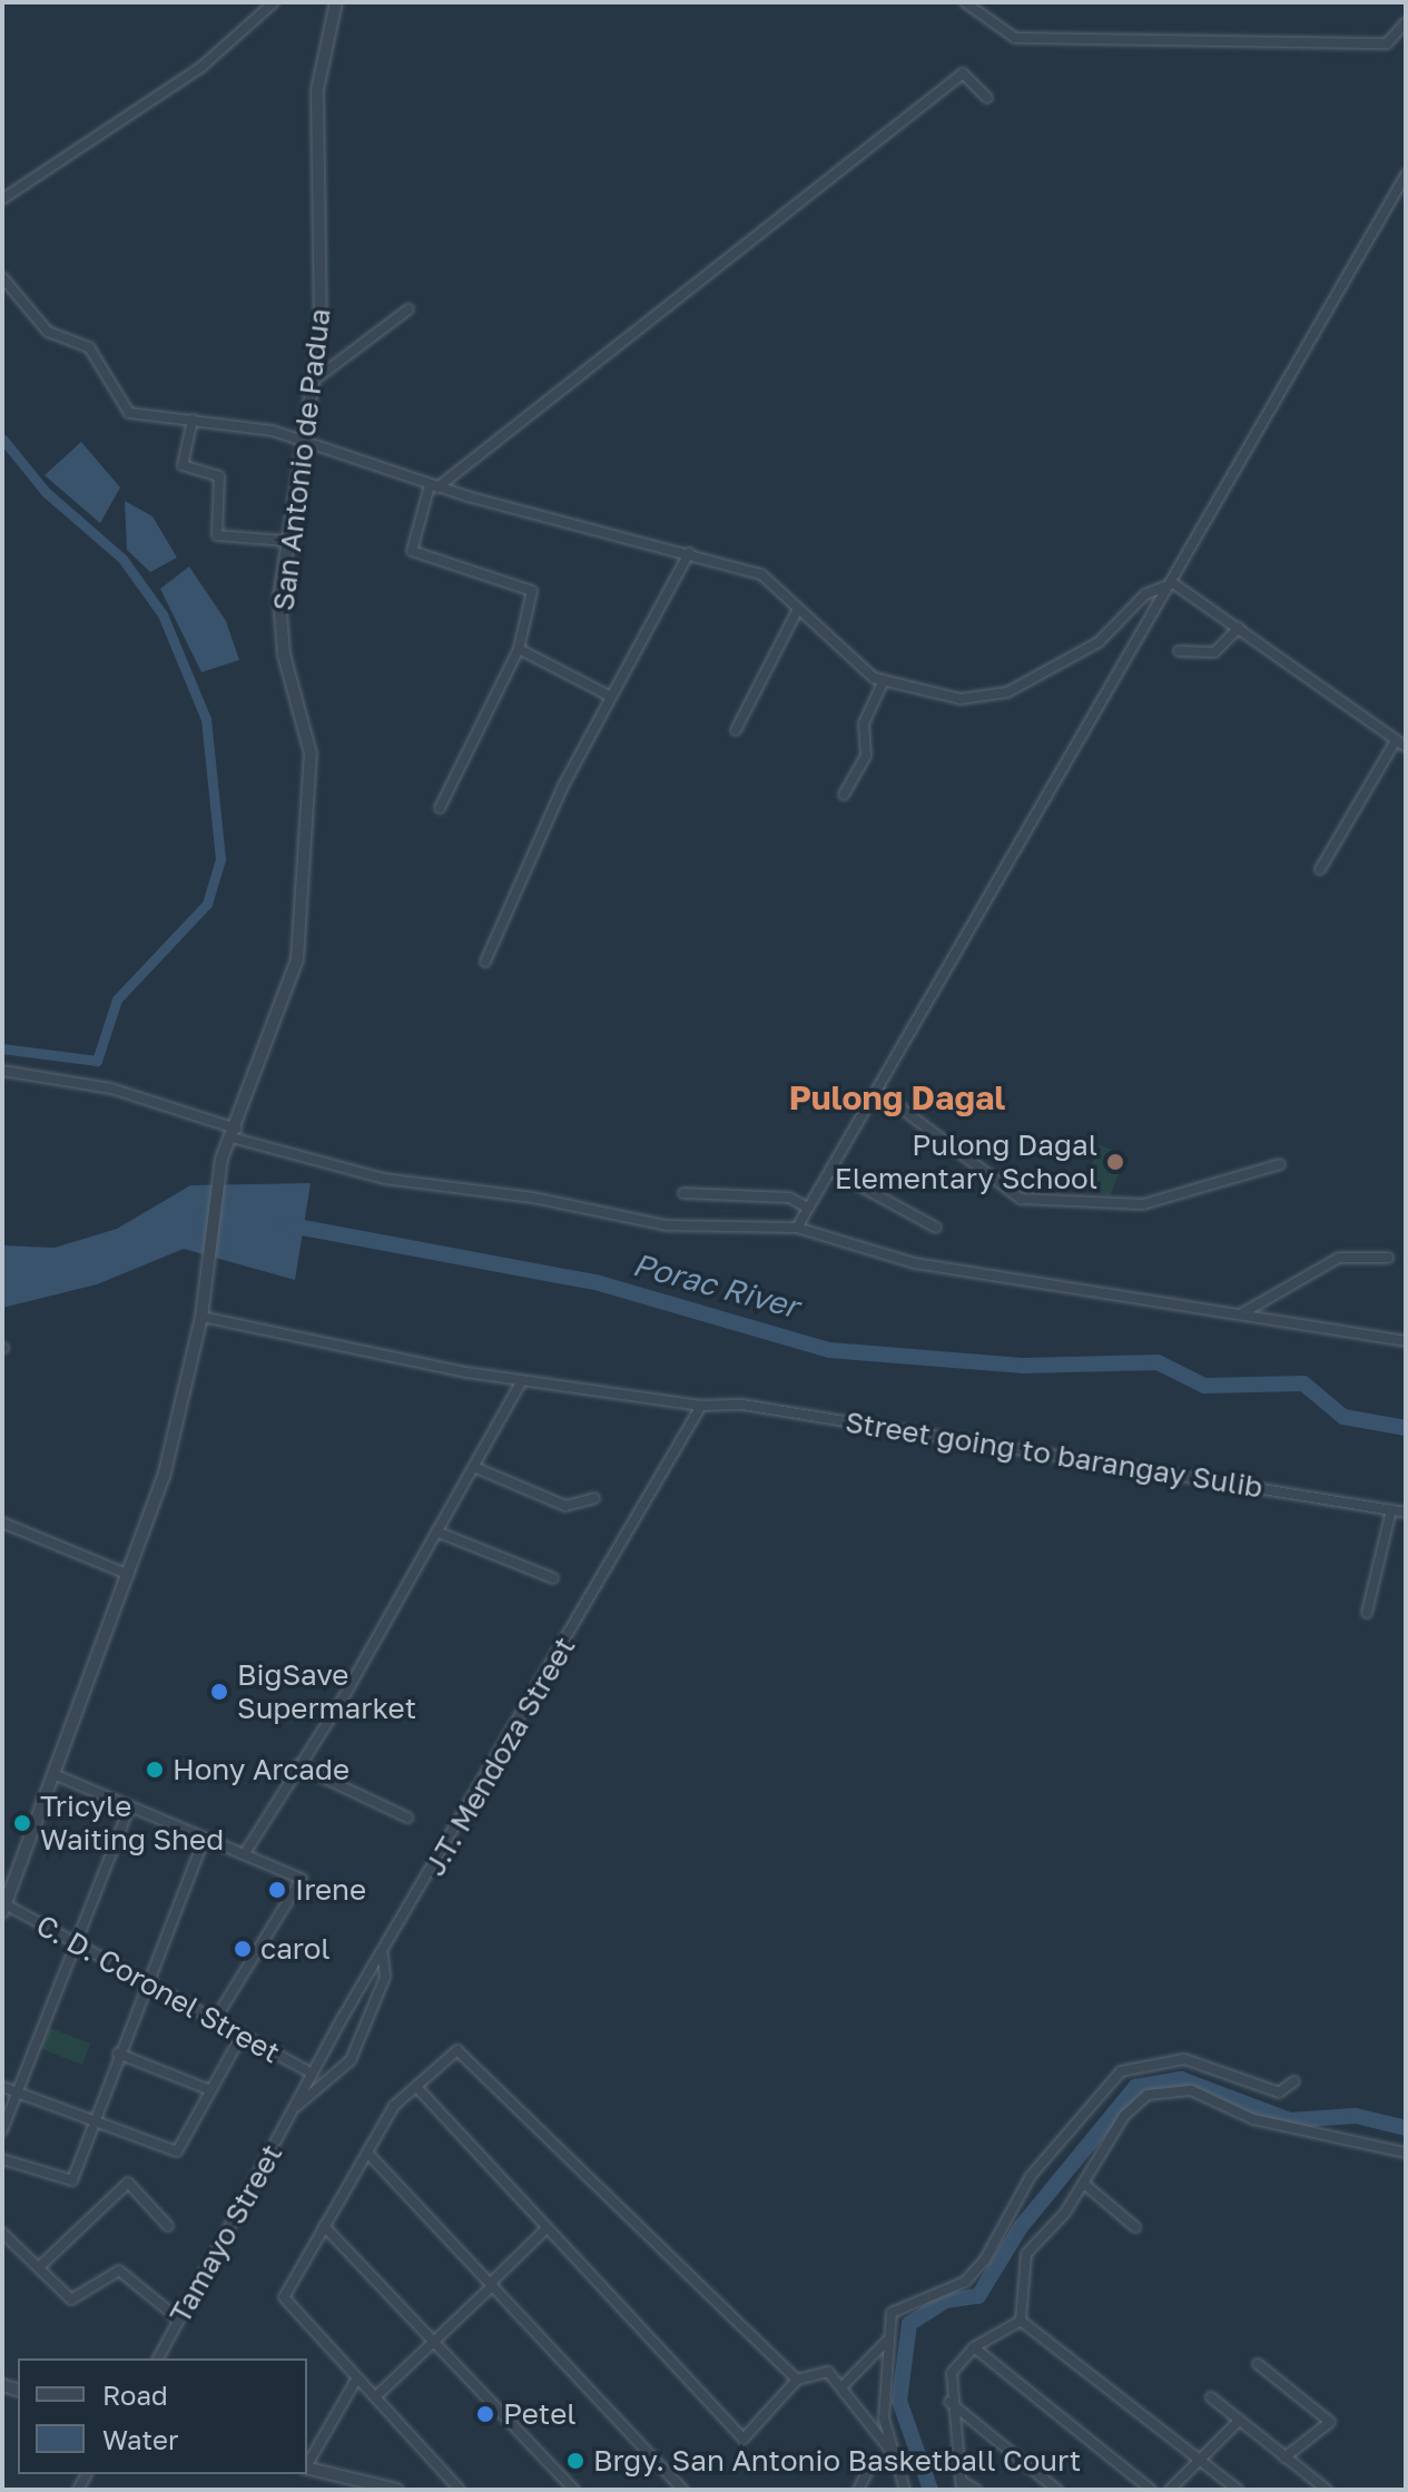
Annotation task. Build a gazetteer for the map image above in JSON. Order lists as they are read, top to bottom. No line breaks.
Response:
{"streets":{"street":["San Antonio de Padua","Street going to barangay Sulib","J.T. Mendoza Street","C. D. Coronel Street","Tamayo Street"]},"crossings":[["San Antonio de Padua","Street going to barangay Sulib"],["San Antonio de Padua","C. D. Coronel Street"],["Street going to barangay Sulib","J.T. Mendoza Street"],["J.T. Mendoza Street","C. D. Coronel Street"],["J.T. Mendoza Street","Tamayo Street"]],"districts":["Pulong Dagal"],"water":["Porac River"],"places":["Pulong Dagal Elementary School","BigSave Supermarket","Hony Arcade","Tricyle Waiting Shed","Irene","carol","Petel","Brgy. San Antonio Basketball Court"],"legend":["Road","Water"]}
